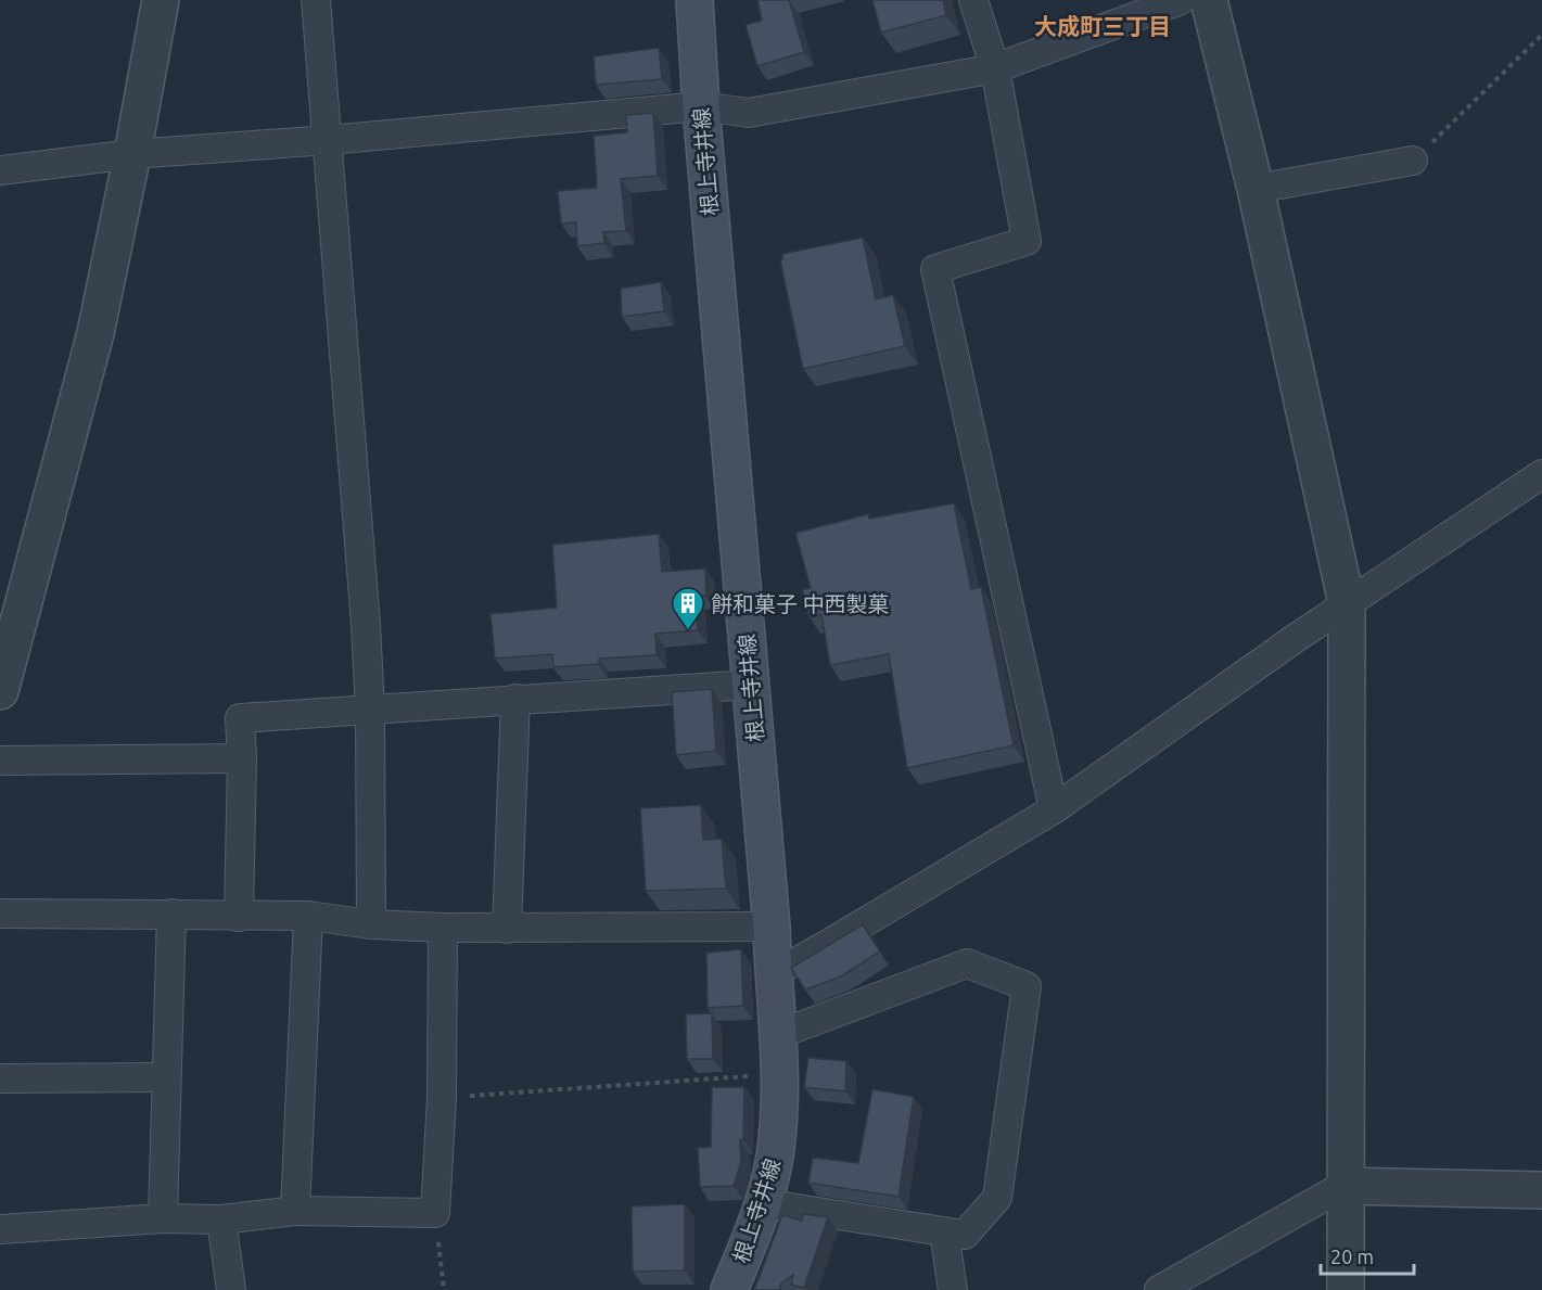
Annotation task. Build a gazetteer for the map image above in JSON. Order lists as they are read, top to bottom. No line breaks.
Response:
{"streets":{"main road":["根上寺井線"]},"districts":["大成町三丁目"],"places":{"building":["餅和菓子 中西製菓"]},"scale_bar":"20 m"}
